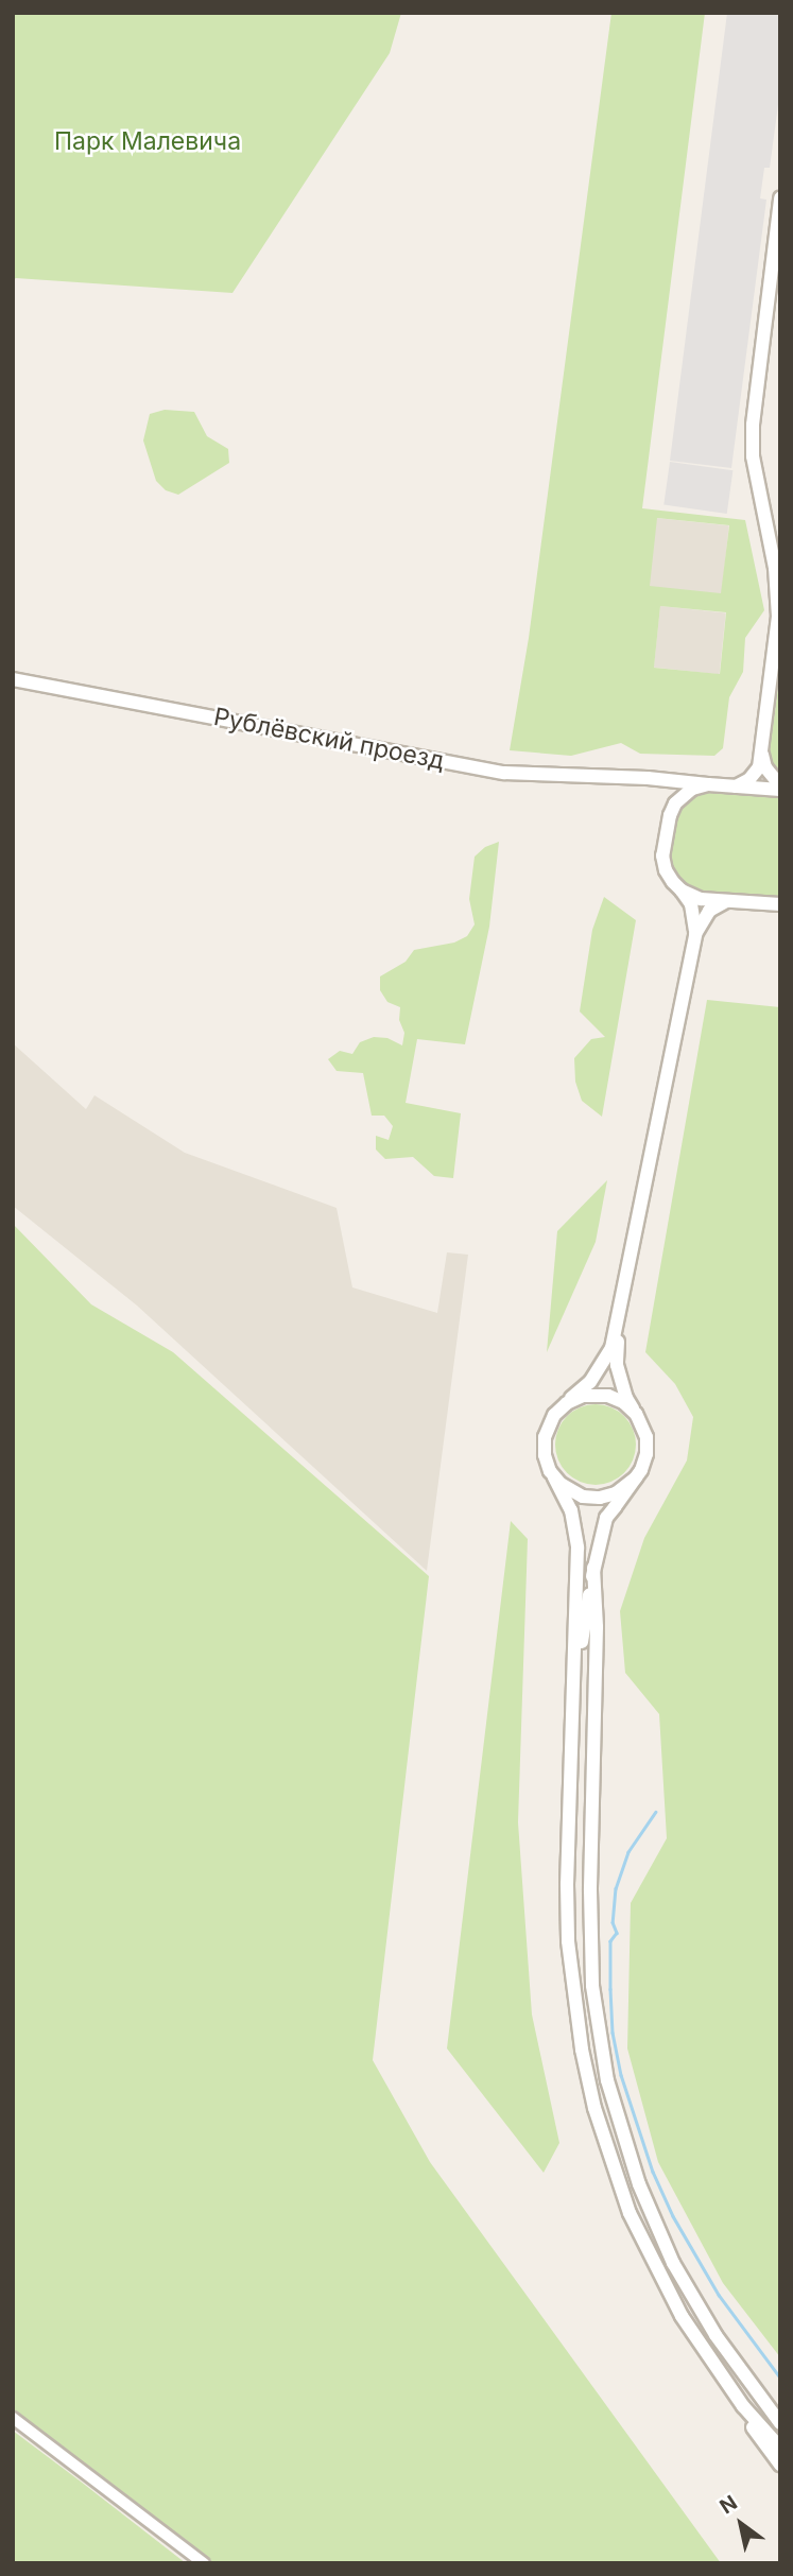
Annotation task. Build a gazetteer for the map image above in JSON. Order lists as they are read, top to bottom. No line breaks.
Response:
{"streets":{"street":["Рублёвский проезд"]},"parks":["Парк Малевича"],"north":"top left"}
